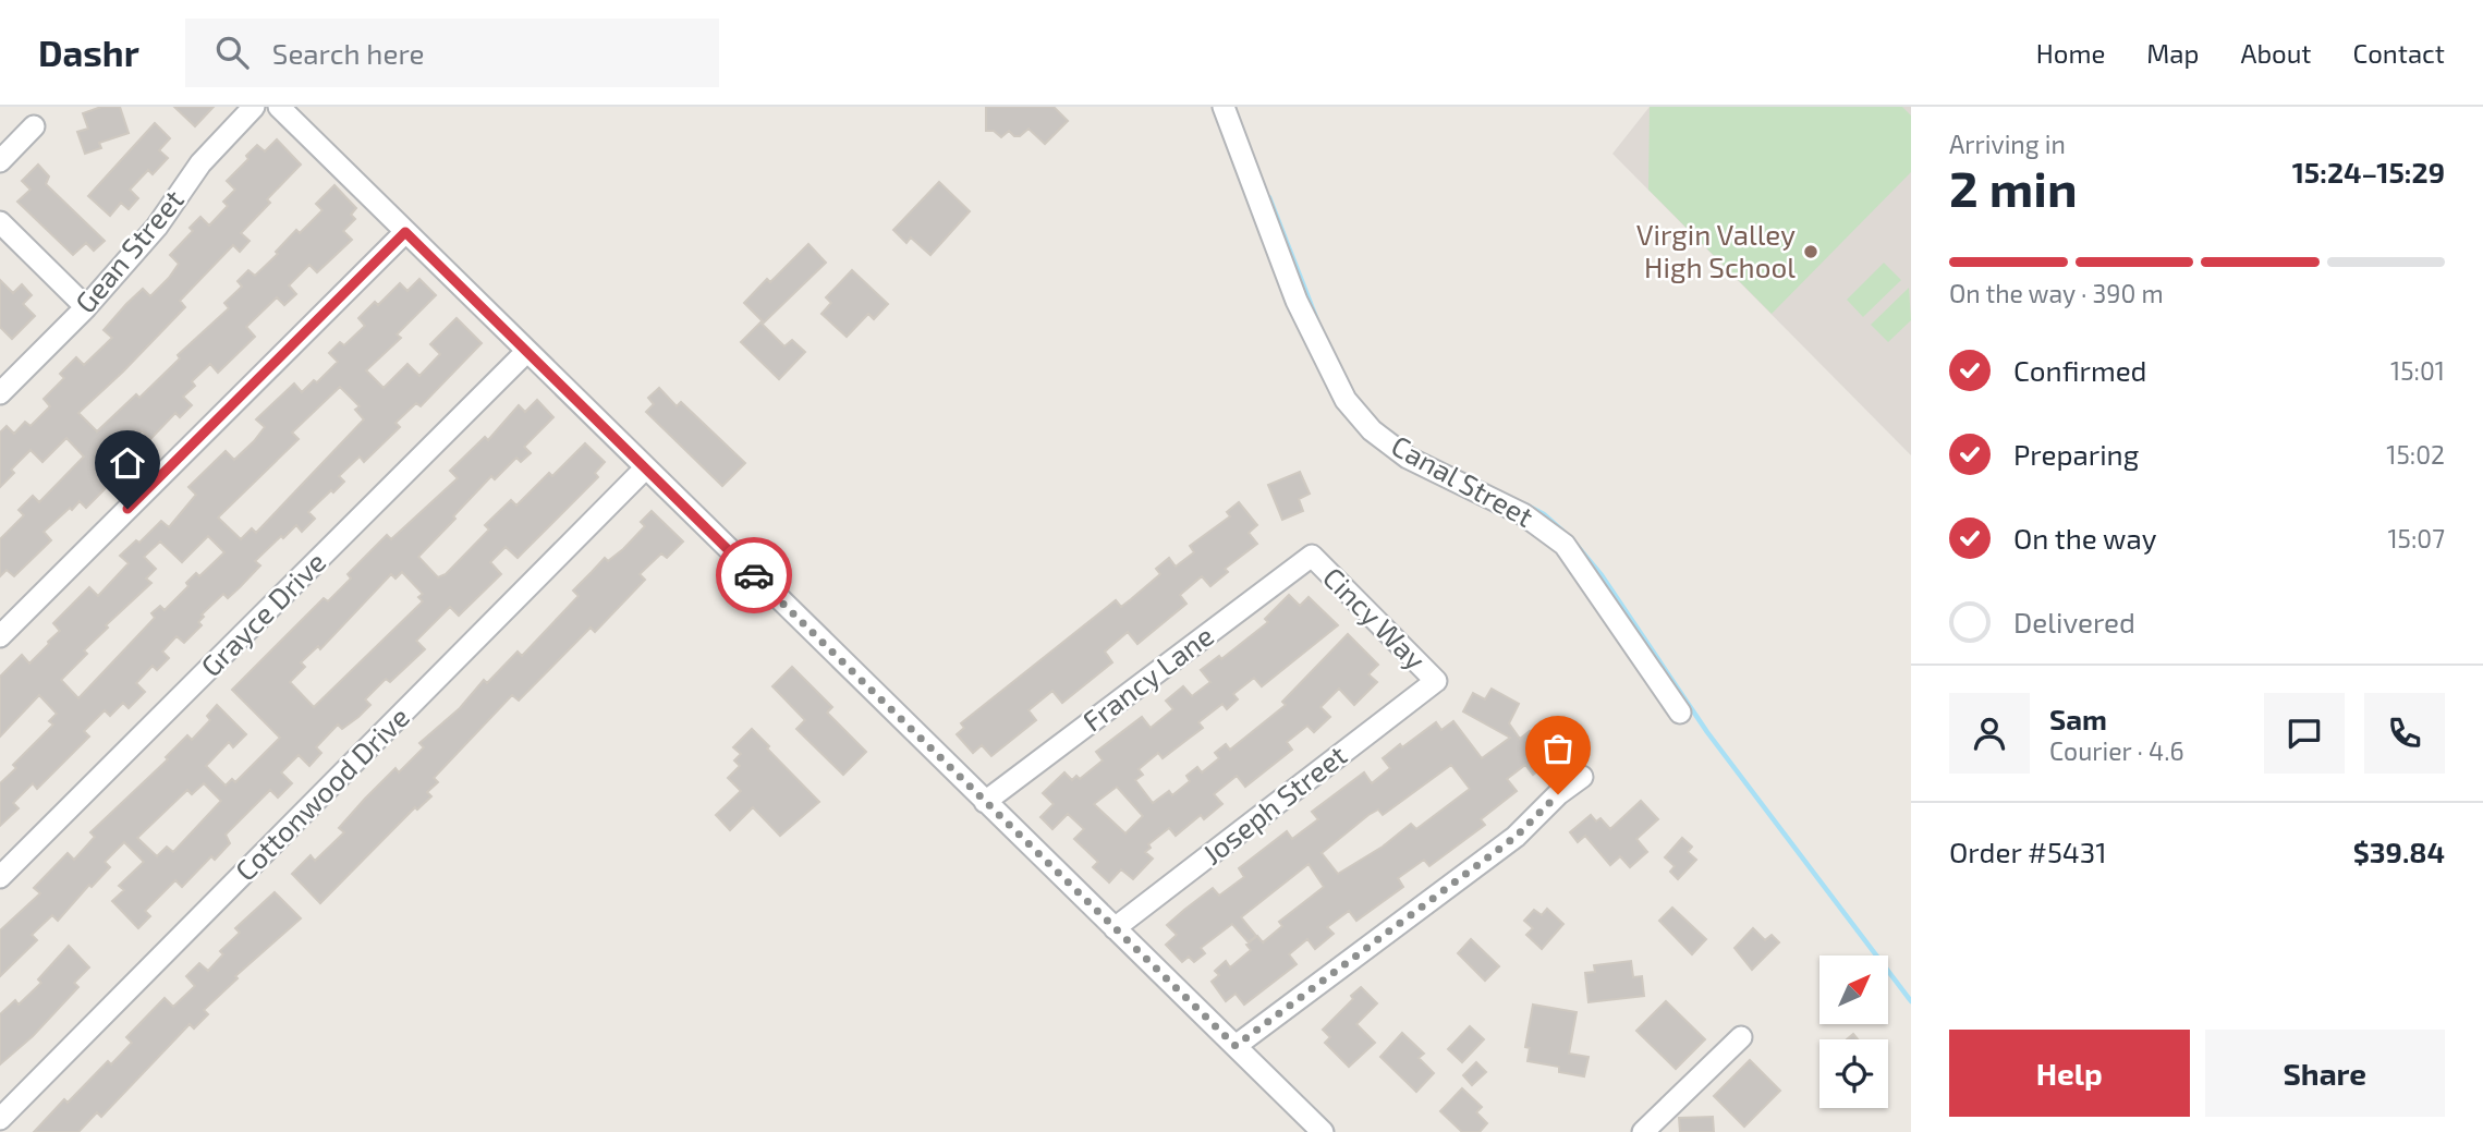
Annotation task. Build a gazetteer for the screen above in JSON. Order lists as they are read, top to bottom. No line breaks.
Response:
{"streets":{"street":["Gean Street","Canal Street","Grayce Drive","Cincy Way","Francy Lane","Cottonwood Drive","Joseph Street"]},"crossings":[["Cincy Way","Francy Lane"],["Cincy Way","Joseph Street"]],"places":["Virgin Valley High School"],"north":"top right","page":{"header":"Dashr","search":"Search here","nav":["Home","Map","About","Contact"],"heading":["2 min","Arriving in","15:24–15:29"],"panel":["Sam","Courier · 4.6","Order #5431","$39.84"],"bar":"On the way · 390 m","list":[["Confirmed","15:01"],["Preparing","15:02"],["On the way","15:07"],"Delivered"],"buttons":["Help","Share"]}}
